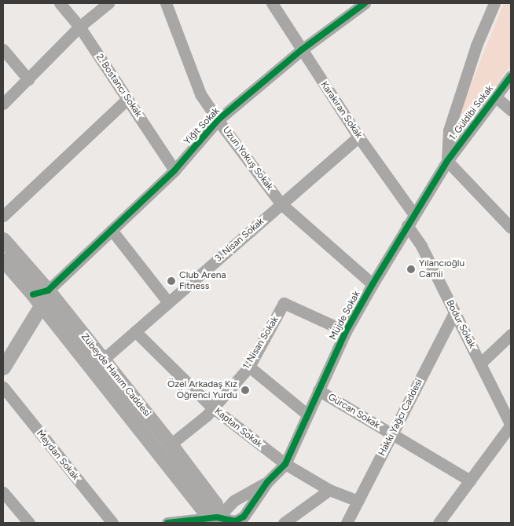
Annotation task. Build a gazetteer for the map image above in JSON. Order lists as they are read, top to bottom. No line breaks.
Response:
{"streets":{"main road":["Zübeyde Hanım Caddesi"],"street":["2. Bostancı Sokak","Karakıran Sokak","1. Güldibi Sokak","Yiğit Sokak","Uzun Yokuş Sokak","3. Nisan Sokak","Müjde Sokak","Bodur Sokak","1. Nisan Sokak","Gürcan Sokak","Hakkı Yağcı Caddesi","Kaptan Sokak","Meydan Sokak"]},"crossings":[["2. Bostancı Sokak","Yiğit Sokak"],["Karakıran Sokak","Yiğit Sokak"],["Karakıran Sokak","3. Nisan Sokak"],["Karakıran Sokak","Müjde Sokak"],["1. Güldibi Sokak","Müjde Sokak"],["Yiğit Sokak","Uzun Yokuş Sokak"],["Yiğit Sokak","Zübeyde Hanım Caddesi"],["Uzun Yokuş Sokak","3. Nisan Sokak"],["Uzun Yokuş Sokak","Müjde Sokak"],["3. Nisan Sokak","Zübeyde Hanım Caddesi"],["3. Nisan Sokak","Kaptan Sokak"],["Müjde Sokak","Bodur Sokak"],["Müjde Sokak","1. Nisan Sokak"],["Müjde Sokak","Gürcan Sokak"],["Müjde Sokak","Kaptan Sokak"],["Bodur Sokak","Hakkı Yağcı Caddesi"],["1. Nisan Sokak","Zübeyde Hanım Caddesi"],["1. Nisan Sokak","Kaptan Sokak"],["Gürcan Sokak","Hakkı Yağcı Caddesi"],["Hakkı Yağcı Caddesi","Kaptan Sokak"]],"places":["Yılancıoğlu Camii","Club Arena Fitness","Özel Arkadaş Kız Öğrenci Yurdu"]}
